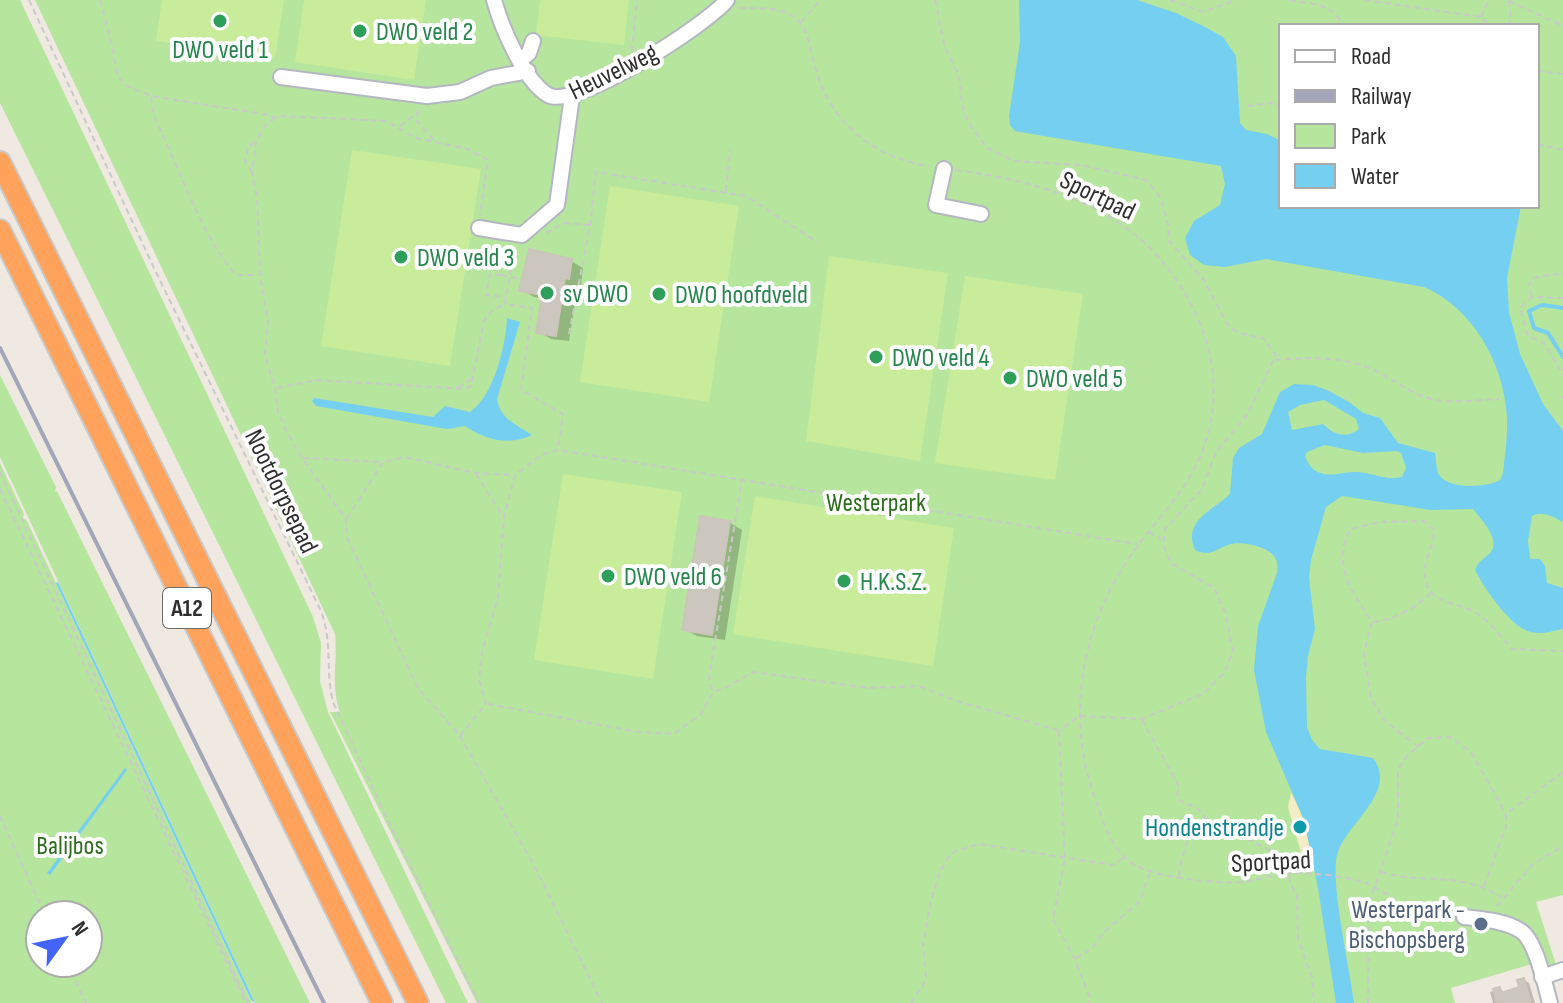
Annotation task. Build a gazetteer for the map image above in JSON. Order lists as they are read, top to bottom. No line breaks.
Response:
{"streets":{"highway":["A12"],"street":["Heuvelweg"],"path":["Sportpad","Nootdorpsepad"]},"parks":["Westerpark","Balijbos"],"places":["DWO veld 1","DWO veld 2","DWO veld 3","sv DWO","DWO hoofdveld","DWO veld 4","DWO veld 5","DWO veld 6","H.K.S.Z.","Hondenstrandje","Westerpark - Bischopsberg"],"legend":["Road","Railway","Park","Water"],"north":"top right"}
